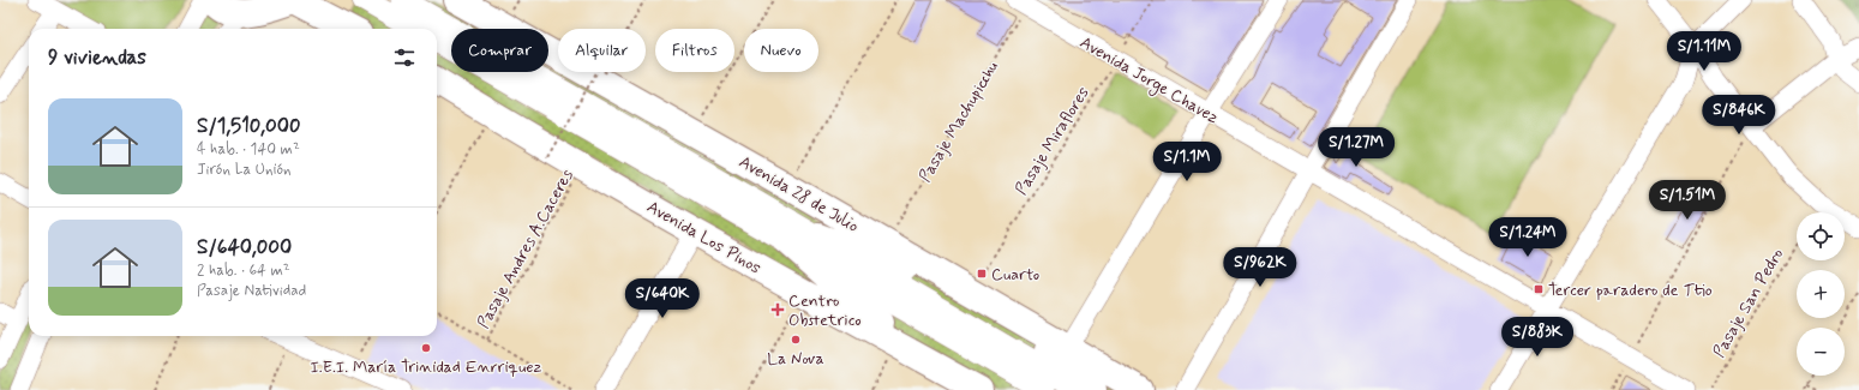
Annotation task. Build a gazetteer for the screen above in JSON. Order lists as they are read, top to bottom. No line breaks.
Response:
{"streets":{"highway":["Avenida 28 de Julio","Avenida Los Pinos"],"street":["Avenida Jorge Chavez"],"path":["Pasaje Machupicchu","Pasaje Miraflores","Pasaje Andres A.Caceres","Pasaje San Pedro"]},"crossings":[["Avenida Jorge Chavez","Pasaje Machupicchu"],["Avenida Jorge Chavez","Pasaje Miraflores"],["Pasaje Machupicchu","Avenida 28 de Julio"],["Pasaje Miraflores","Avenida 28 de Julio"],["Avenida Los Pinos","Pasaje Andres A.Caceres"]],"places":{"transit":["Cuarto","Tercer paradero de Ttio"],"health":["Centro Obstetrico"],"other":["La Nova","I.E.I. María Trinidad Enrriquez"]},"page":{"chip":["Comprar","Alquilar","Filtros","Nuevo"],"heading":"9 viviendas","price":["S/1.11M","S/846K","S/1.27M","S/1.1M","S/1.51M","S/1.24M","S/962K","S/640K","S/883K"],"list":[{"name":"S/1,510,000","note":"4 hab. · 140 m² · Jirón La Unión"},{"name":"S/640,000","note":"2 hab. · 64 m² · Pasaje Natividad"}],"map_buttons":["+","−"]}}
